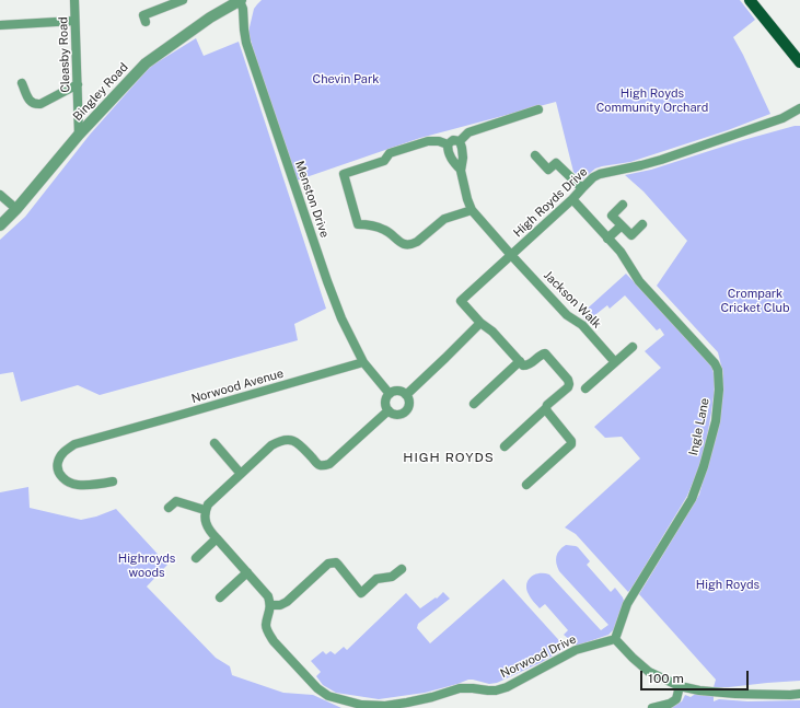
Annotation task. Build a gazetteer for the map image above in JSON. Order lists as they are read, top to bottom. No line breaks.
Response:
{"streets":{"street":["Cleasby Road","Bingley Road","Menston Drive","High Royds Drive","Jackson Walk","Norwood Avenue","Ingle Lane","Norwood Drive"]},"crossings":[["Cleasby Road","Bingley Road"],["Bingley Road","Menston Drive"],["Menston Drive","Norwood Avenue"],["High Royds Drive","Jackson Walk"],["High Royds Drive","Ingle Lane"],["Ingle Lane","Norwood Drive"]],"districts":["HIGH ROYDS"],"parks":["Chevin Park","High Royds Community Orchard","Crompark Cricket Club","Highroyds woods","High Royds"],"scale_bar":"100 m"}
